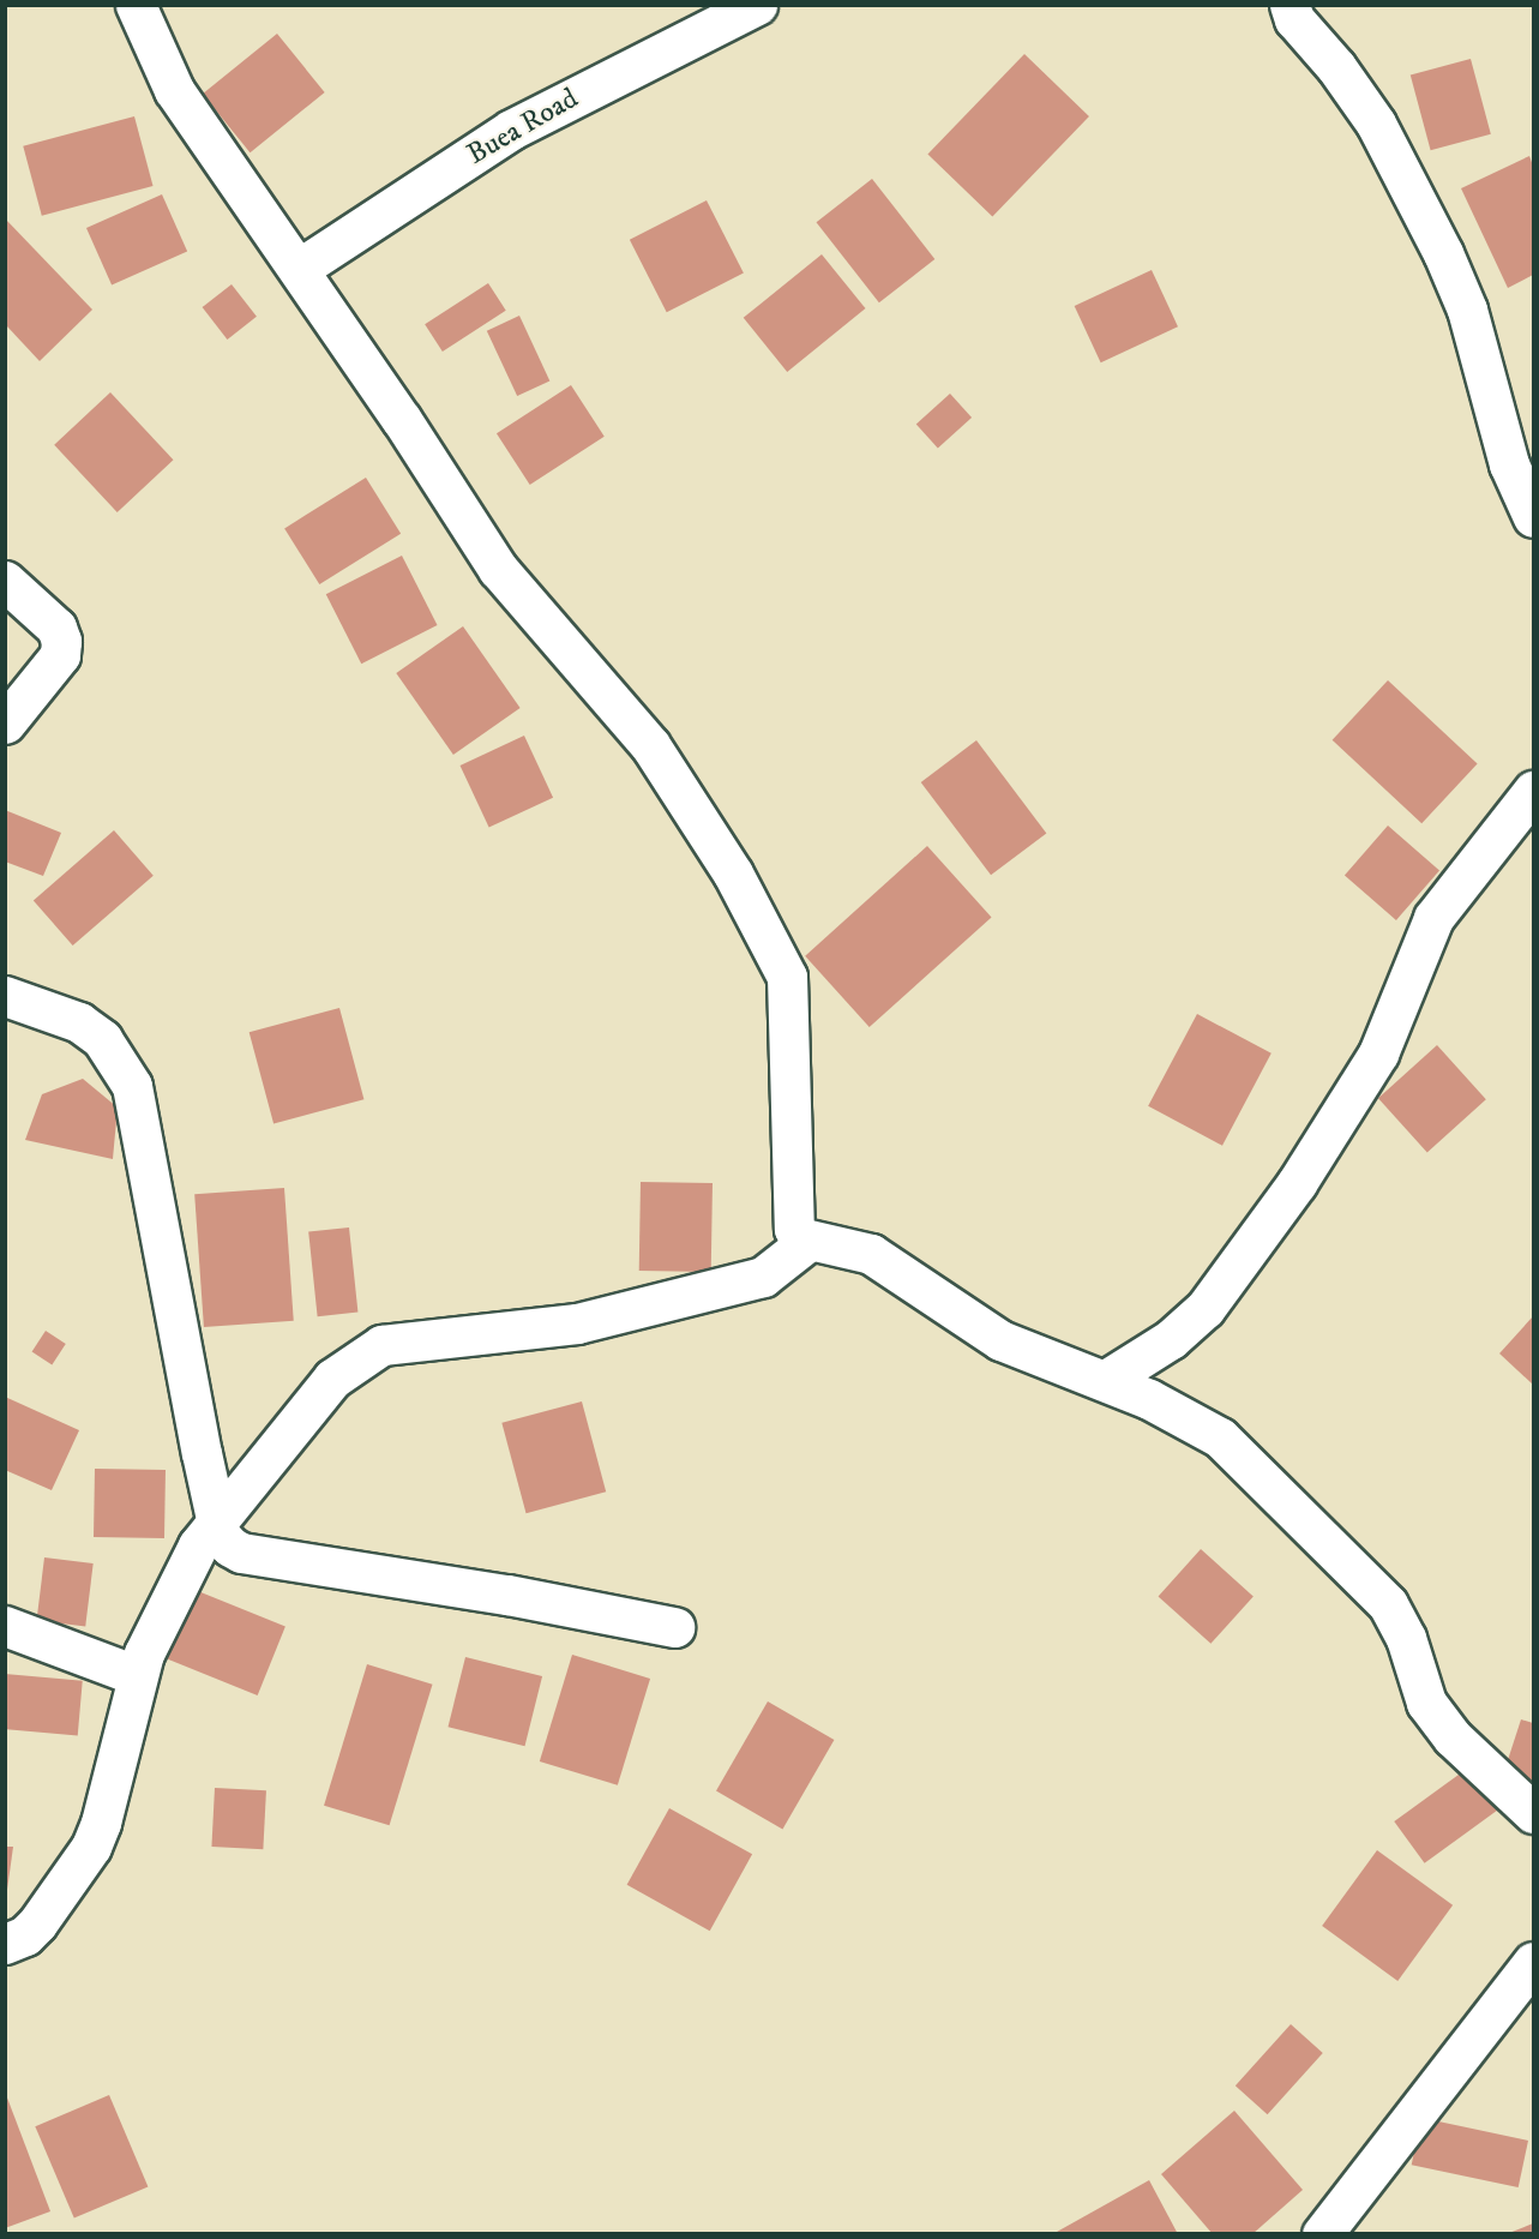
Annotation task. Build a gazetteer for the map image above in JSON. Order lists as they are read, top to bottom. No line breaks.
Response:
{"streets":{"street":["Buea Road"]}}
